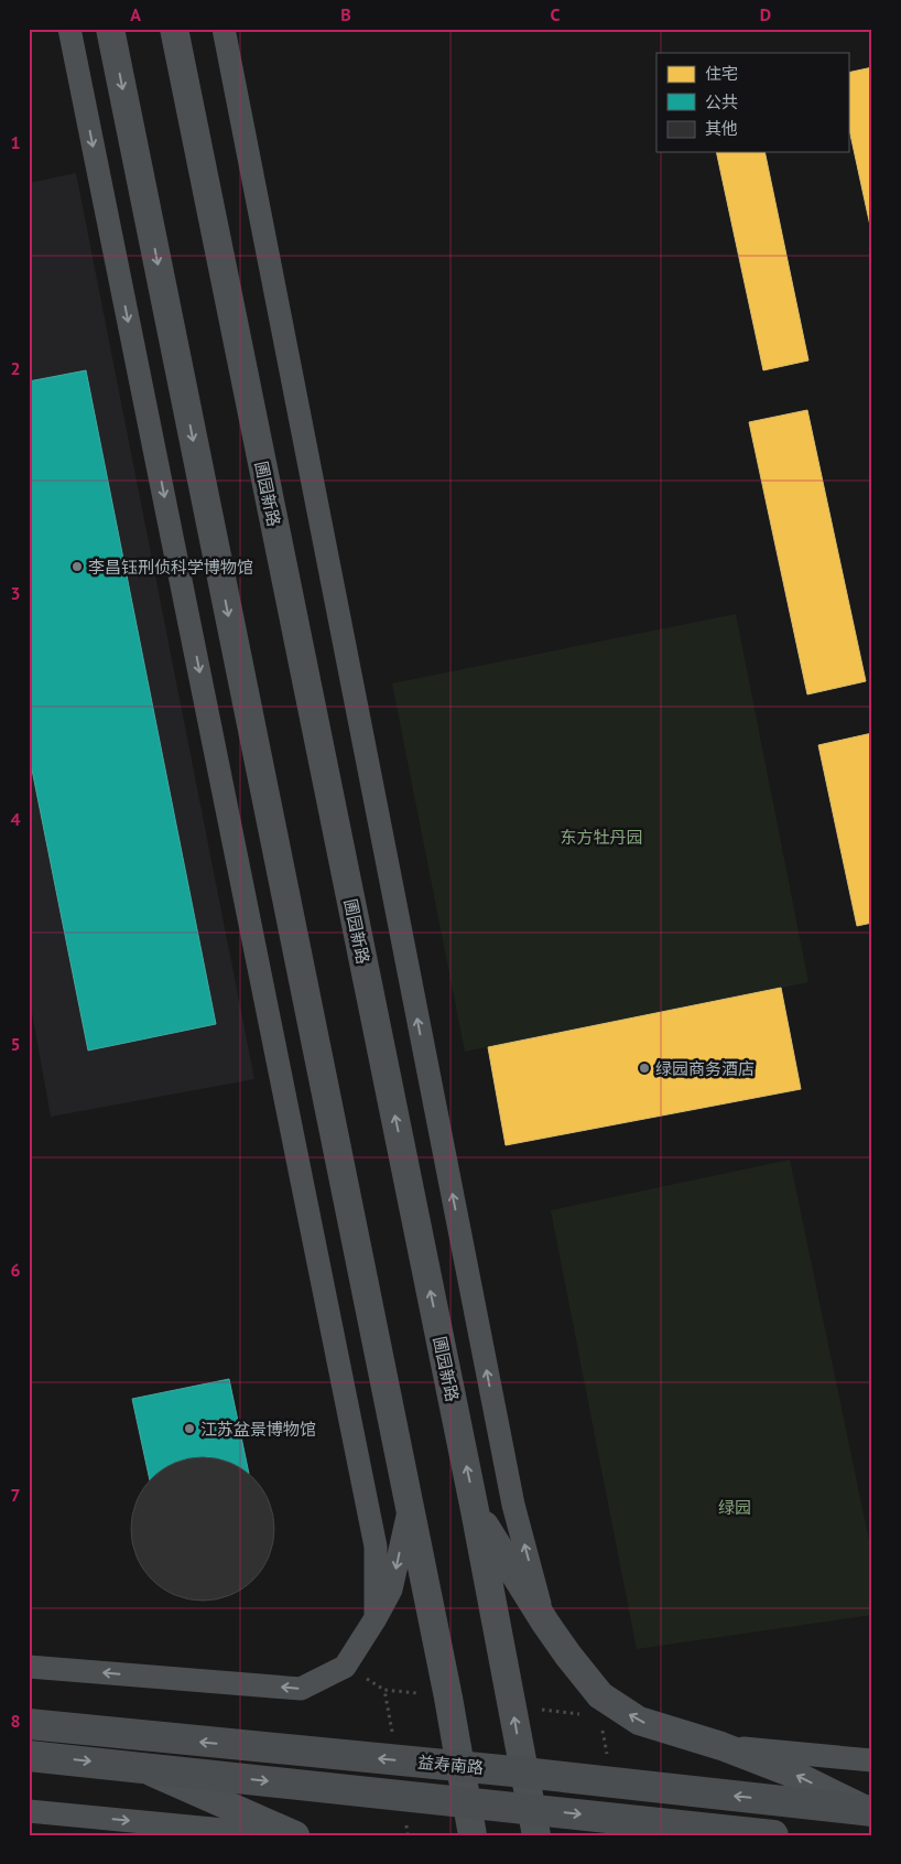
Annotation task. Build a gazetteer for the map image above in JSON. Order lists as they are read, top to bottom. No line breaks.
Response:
{"streets":{"main road":["益寿南路"],"street":["圃园新路"]},"crossings":[["圃园新路","益寿南路"]],"parks":["东方牡丹园","绿园"],"places":["李昌钰刑侦科学博物馆","绿园商务酒店","江苏盆景博物馆"],"legend":["住宅","公共","其他"],"grid":{"columns":["A","B","C","D"],"rows":["1","2","3","4","5","6","7","8"]}}
